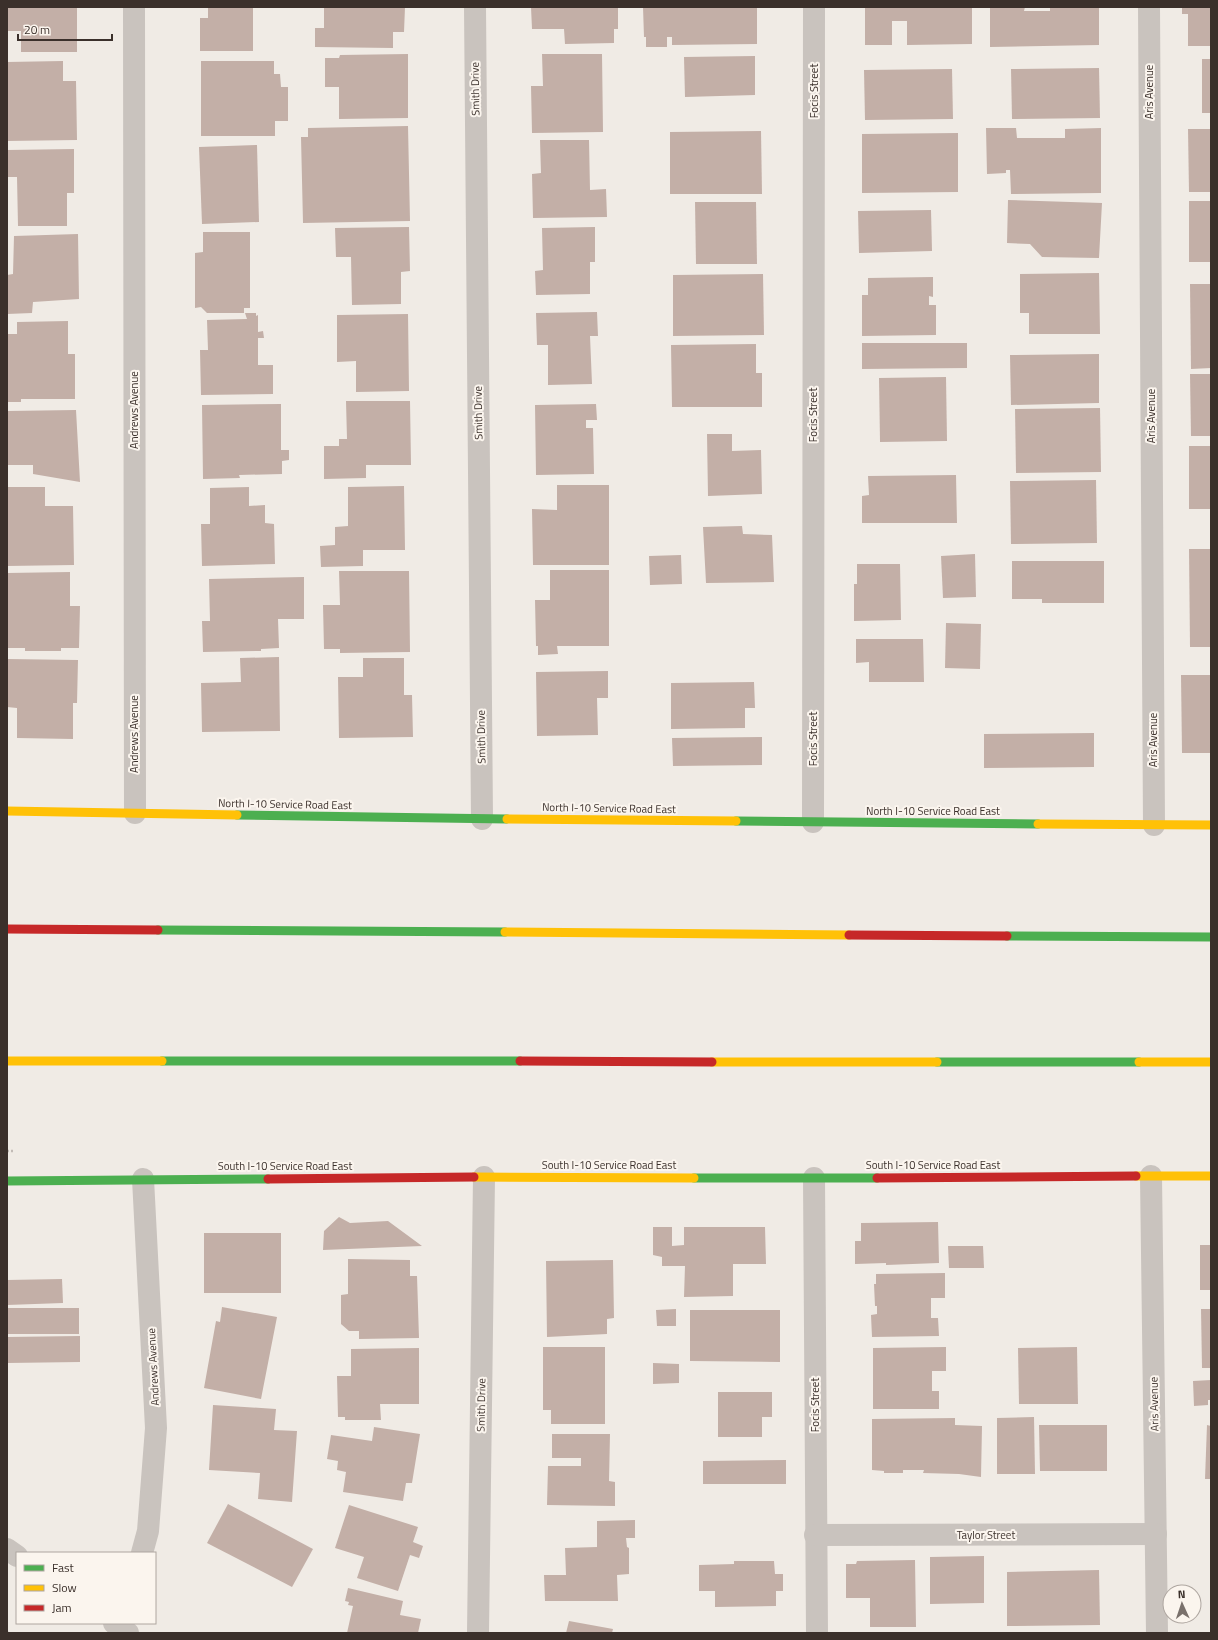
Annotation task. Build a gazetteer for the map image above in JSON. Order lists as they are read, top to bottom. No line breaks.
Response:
{"streets":{"main road":["North I-10 Service Road East","South I-10 Service Road East"],"street":["Smith Drive","Focis Street","Aris Avenue","Andrews Avenue","Taylor Street"]},"crossings":[["Smith Drive","North I-10 Service Road East"],["Smith Drive","South I-10 Service Road East"],["Focis Street","North I-10 Service Road East"],["Focis Street","South I-10 Service Road East"],["Focis Street","Taylor Street"],["Aris Avenue","North I-10 Service Road East"],["Aris Avenue","South I-10 Service Road East"],["Aris Avenue","Taylor Street"],["Andrews Avenue","North I-10 Service Road East"],["Andrews Avenue","South I-10 Service Road East"]],"legend":["Fast","Slow","Jam"],"scale_bar":"20 m","north":"top"}
